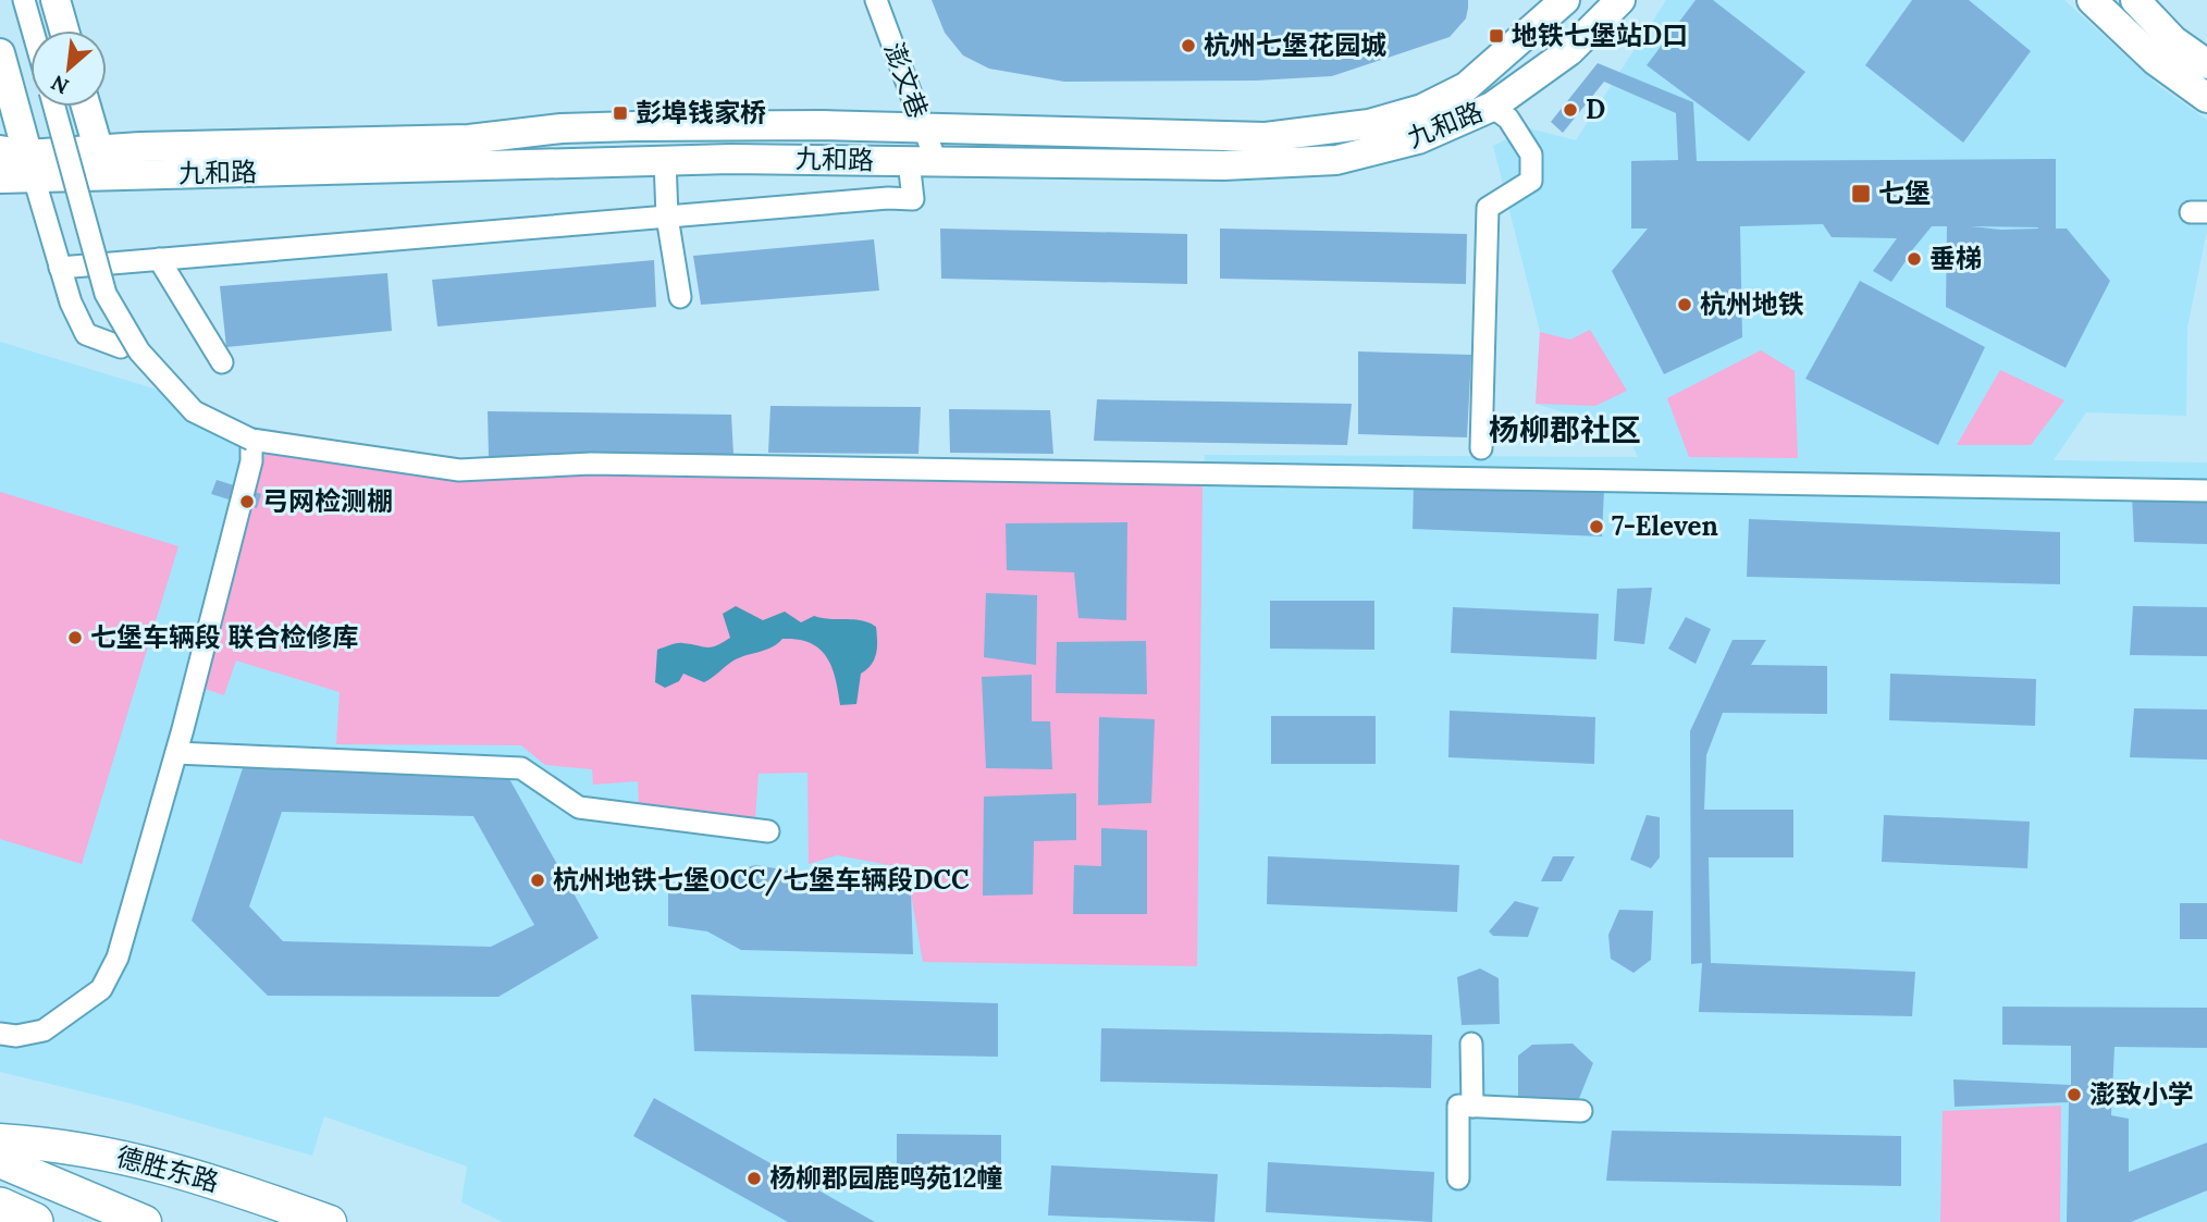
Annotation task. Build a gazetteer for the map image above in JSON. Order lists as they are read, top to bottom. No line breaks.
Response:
{"streets":{"main road":["德胜东路"],"street":["澎文巷","九和路"]},"crossings":[["澎文巷","九和路"]],"districts":["杨柳郡社区"],"places":{"transit":["地铁七堡站D口","彭埠钱家桥","七堡"],"other":["杭州七堡花园城","D","垂梯","杭州地铁","弓网检测棚","7-Eleven","七堡车辆段 联合检修库","杭州地铁七堡OCC/七堡车辆段DCC","澎致小学","杨柳郡园鹿鸣苑12幢"]},"north":"bottom left"}
